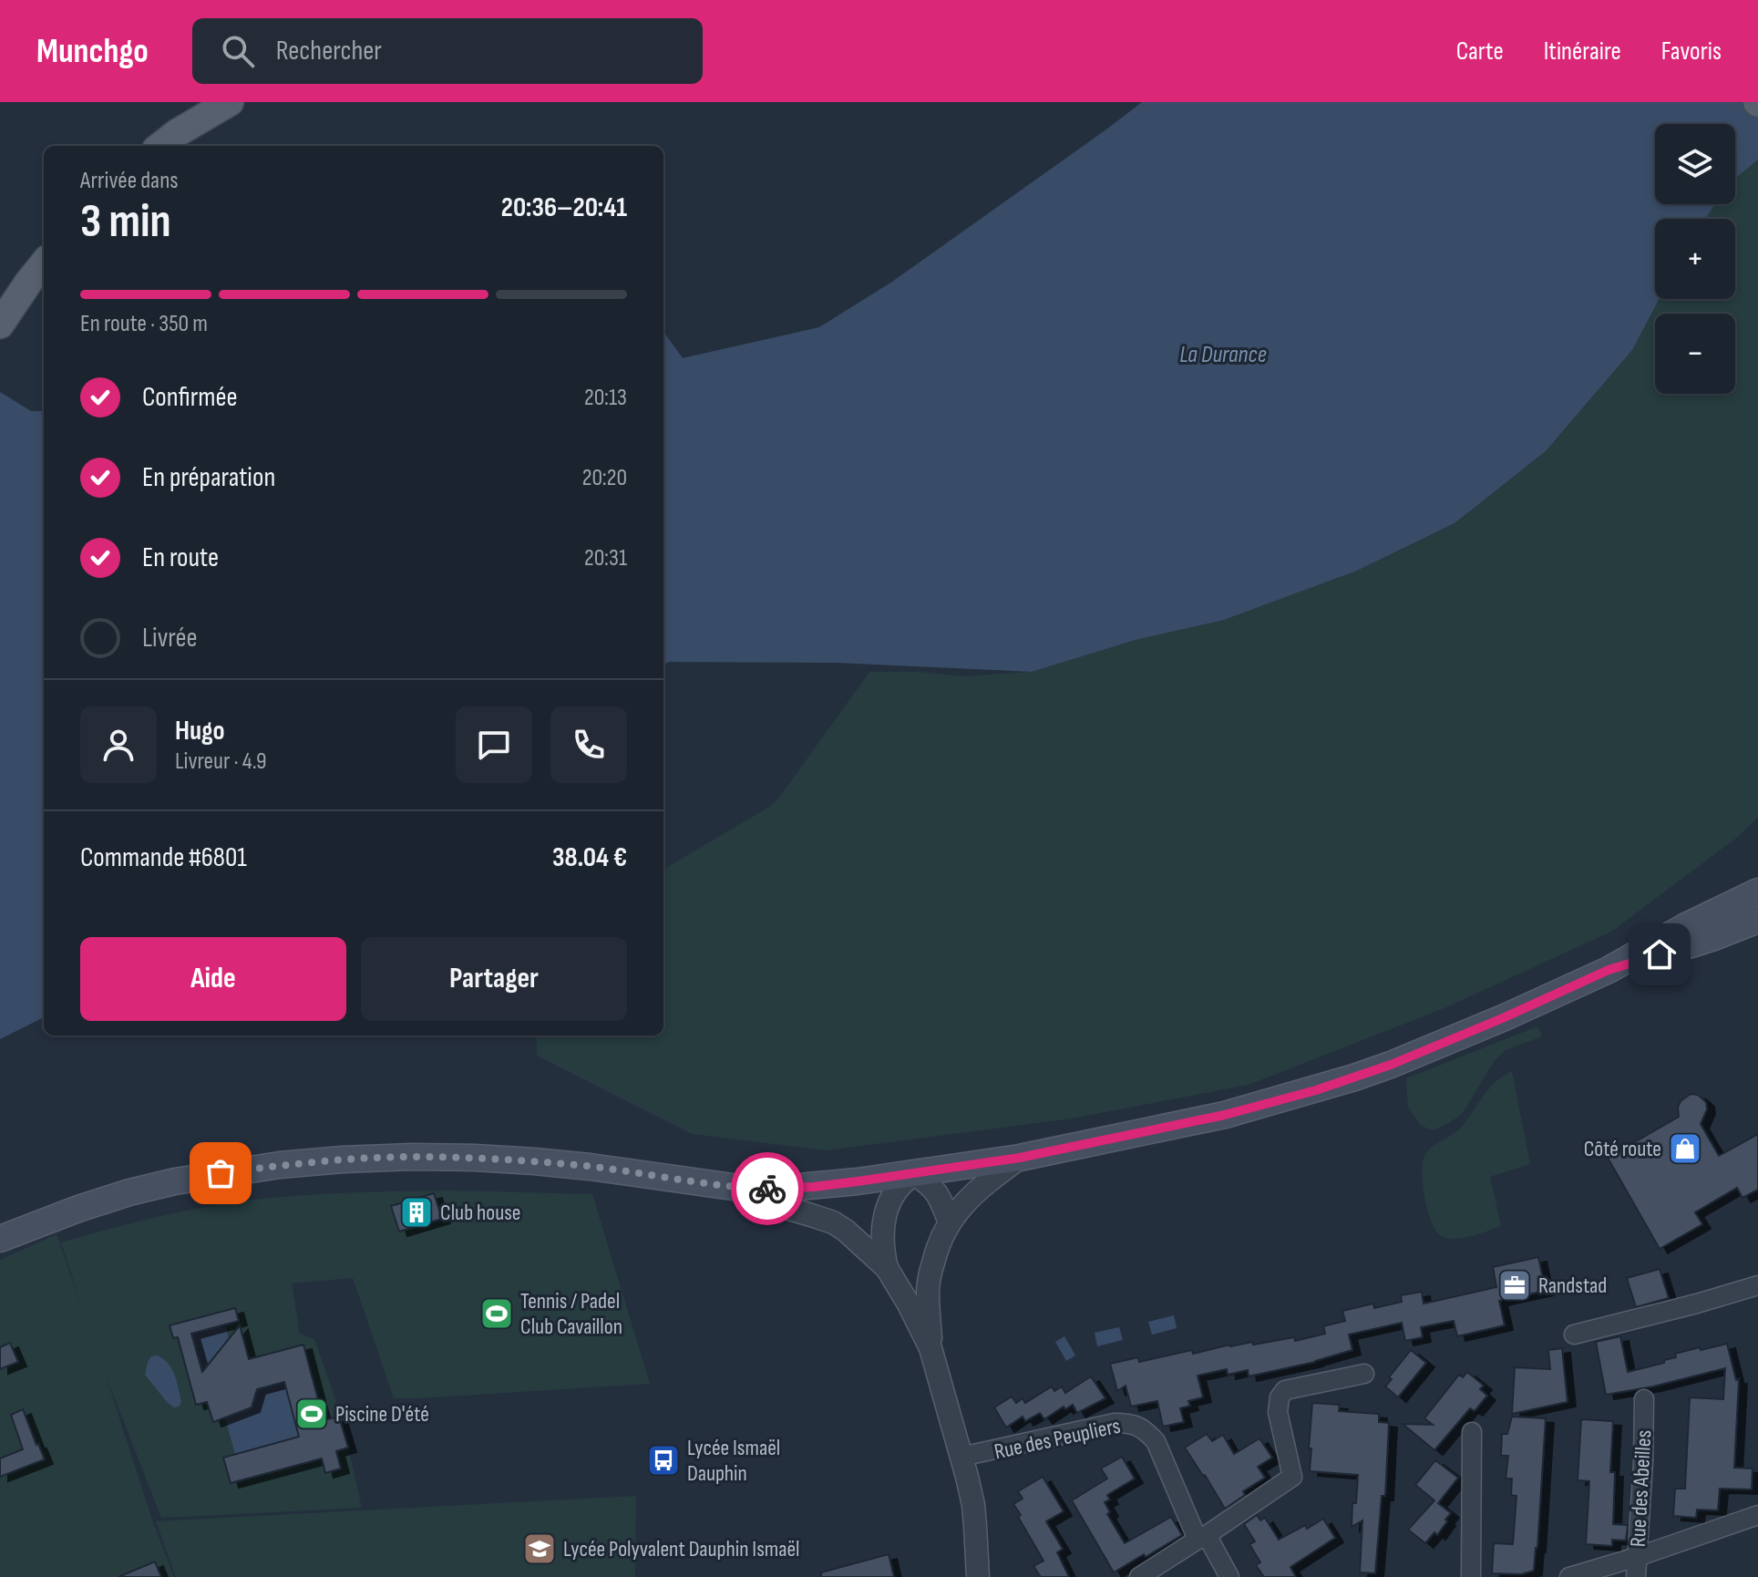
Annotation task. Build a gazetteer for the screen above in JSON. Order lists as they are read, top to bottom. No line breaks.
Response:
{"streets":{"street":["Rue des Peupliers","Rue des Abeilles"]},"water":["La Durance"],"places":{"shop":["Côté route"],"building":["Club house"],"office":["Randstad"],"sports":["Tennis / Padel Club Cavaillon","Piscine D'été"],"bus stop":["Lycée Ismaël Dauphin"],"school or university":["Lycée Polyvalent Dauphin Ismaël"]},"page":{"header":"Munchgo","search":"Rechercher","nav":["Carte","Itinéraire","Favoris"],"map_buttons":["+","−"],"heading":["3 min","Arrivée dans","20:36–20:41"],"panel":["Hugo","Livreur · 4.9","Commande #6801","38.04 €"],"bar":"En route · 350 m","list":[["Confirmée","20:13"],["En préparation","20:20"],["En route","20:31"],"Livrée"],"buttons":["Aide","Partager"]}}
